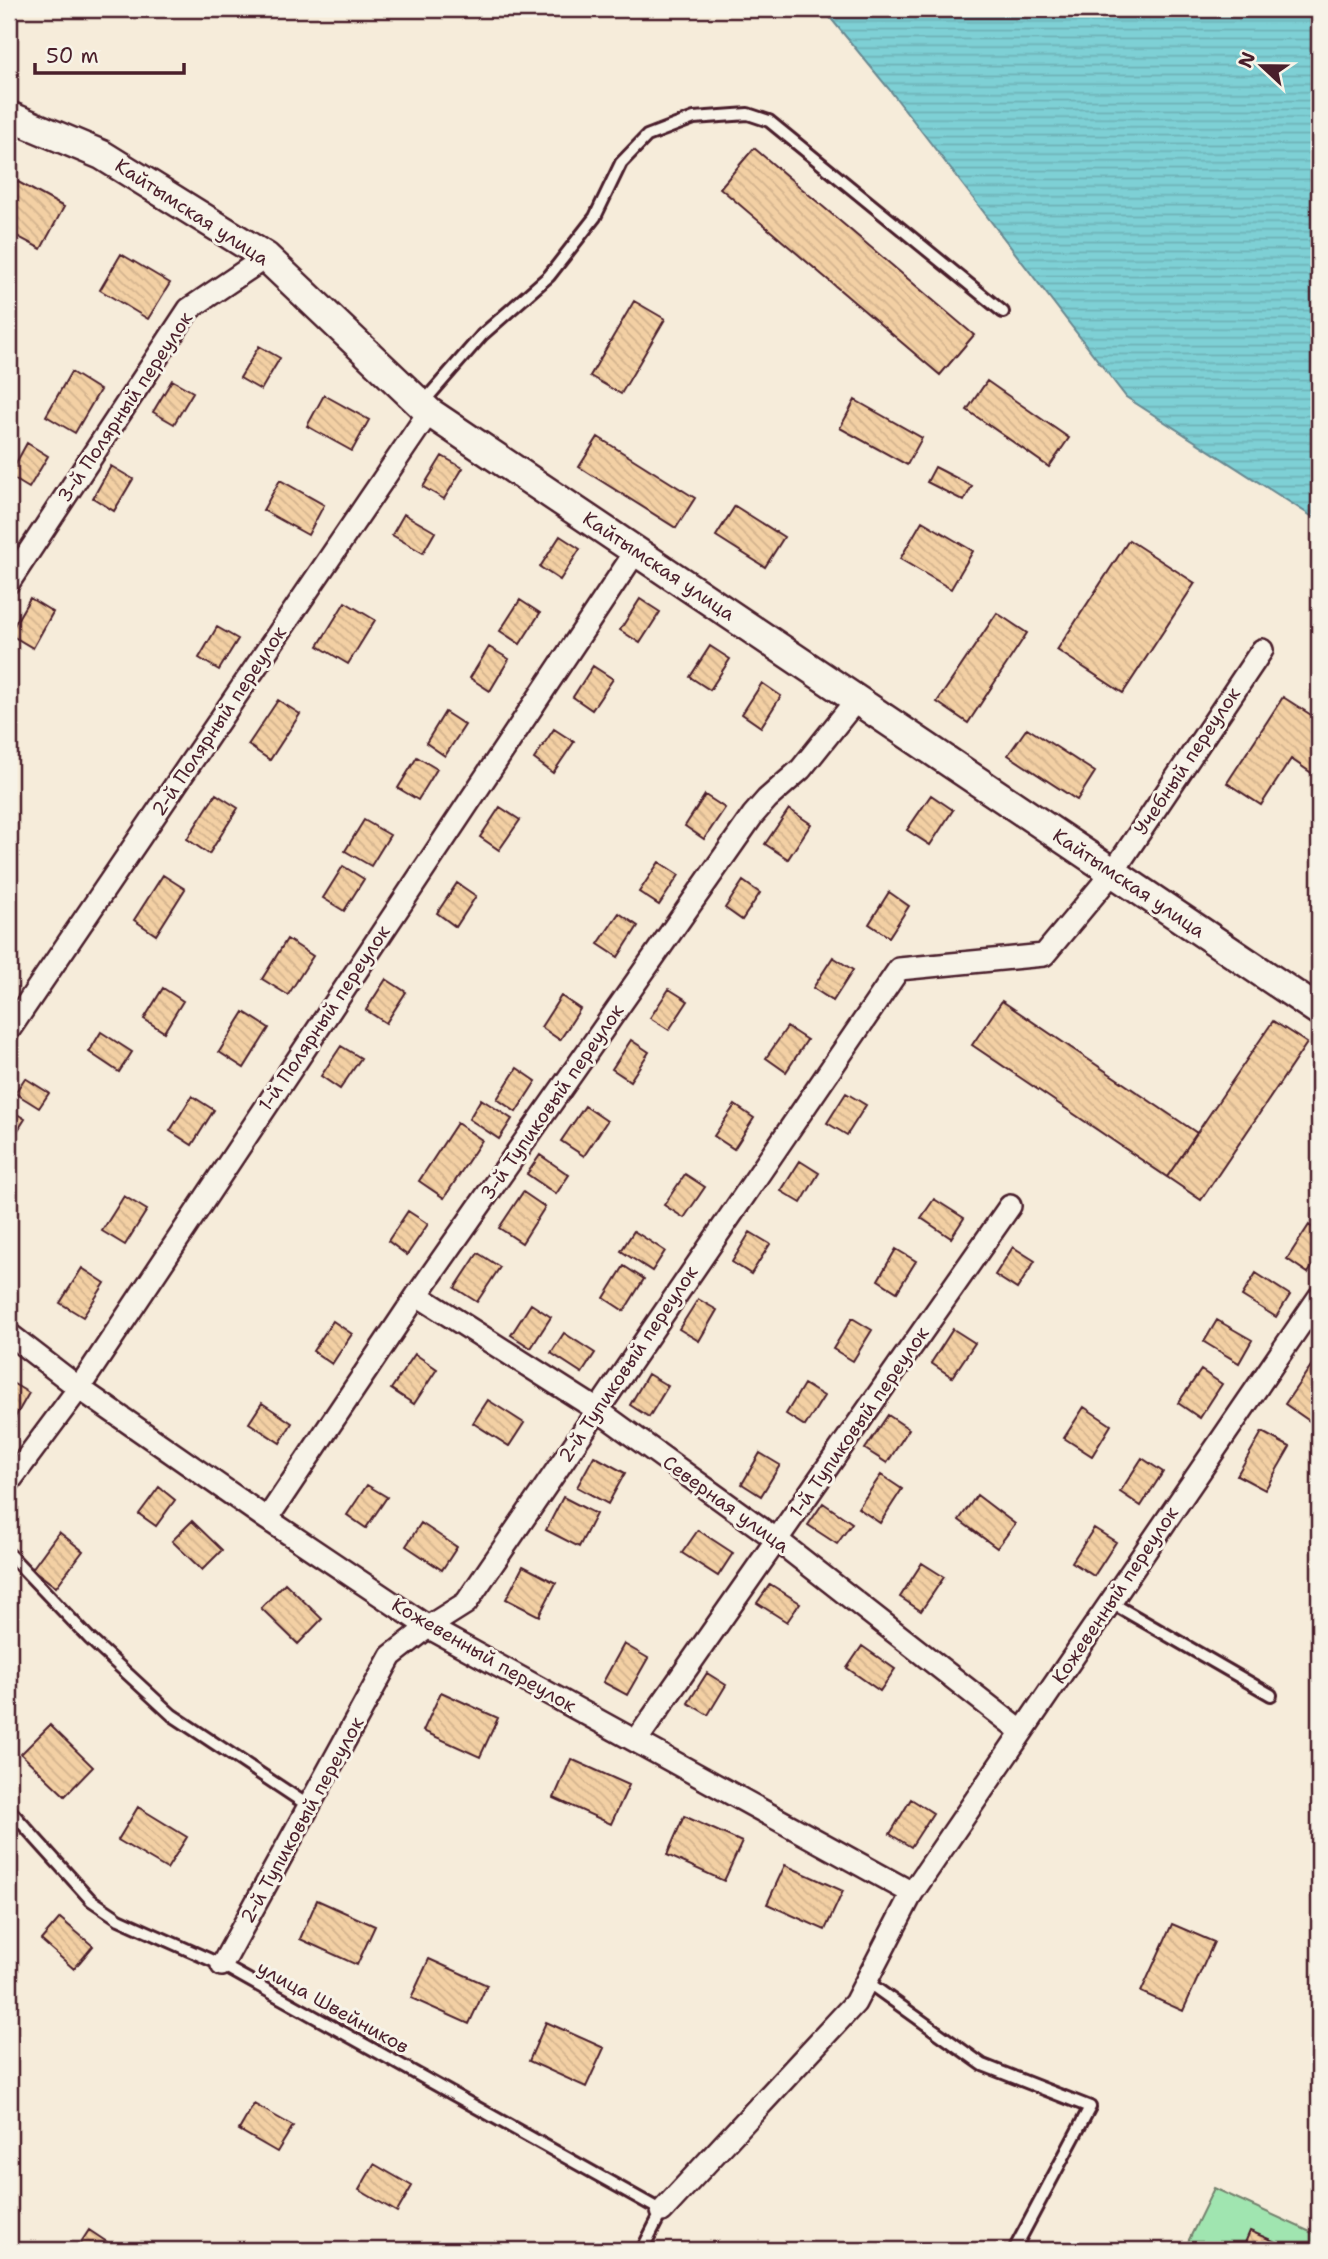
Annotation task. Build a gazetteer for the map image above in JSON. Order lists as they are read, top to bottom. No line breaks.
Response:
{"streets":{"street":["Кайтымская улица","3-й Полярный переулок","2-й Полярный переулок","Учебный переулок","1-й Полярный переулок","3-й Тупиковый переулок","2-й Тупиковый переулок","1-й Тупиковый переулок","Северная улица","Кожевенный переулок"],"lane":["улица Швейников"]},"crossings":[["Кайтымская улица","3-й Полярный переулок"],["Кайтымская улица","2-й Полярный переулок"],["Кайтымская улица","Учебный переулок"],["Кайтымская улица","1-й Полярный переулок"],["Кайтымская улица","3-й Тупиковый переулок"],["Кайтымская улица","2-й Тупиковый переулок"],["Учебный переулок","2-й Тупиковый переулок"],["1-й Полярный переулок","Кожевенный переулок"],["3-й Тупиковый переулок","Северная улица"],["3-й Тупиковый переулок","Кожевенный переулок"],["2-й Тупиковый переулок","Северная улица"],["2-й Тупиковый переулок","Кожевенный переулок"],["2-й Тупиковый переулок","улица Швейников"],["1-й Тупиковый переулок","Северная улица"],["1-й Тупиковый переулок","Кожевенный переулок"],["Северная улица","Кожевенный переулок"],["Кожевенный переулок","улица Швейников"]],"scale_bar":"50 m","north":"left"}
